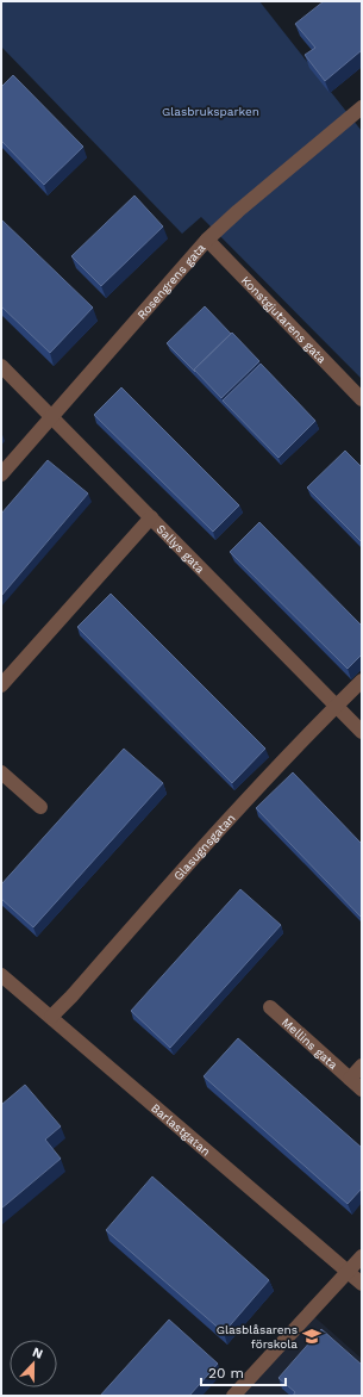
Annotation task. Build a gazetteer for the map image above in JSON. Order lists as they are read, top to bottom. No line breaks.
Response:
{"streets":{"street":["Rosengrens gata","Konstgjutarens gata","Sallys gata","Glasugnsgatan","Mellins gata","Barlastgatan"]},"crossings":[["Rosengrens gata","Konstgjutarens gata"],["Rosengrens gata","Sallys gata"],["Sallys gata","Glasugnsgatan"],["Glasugnsgatan","Barlastgatan"]],"parks":["Glasbruksparken"],"places":{"school or university":["Glasblåsarens förskola"]},"scale_bar":"20 m","north":"top"}
